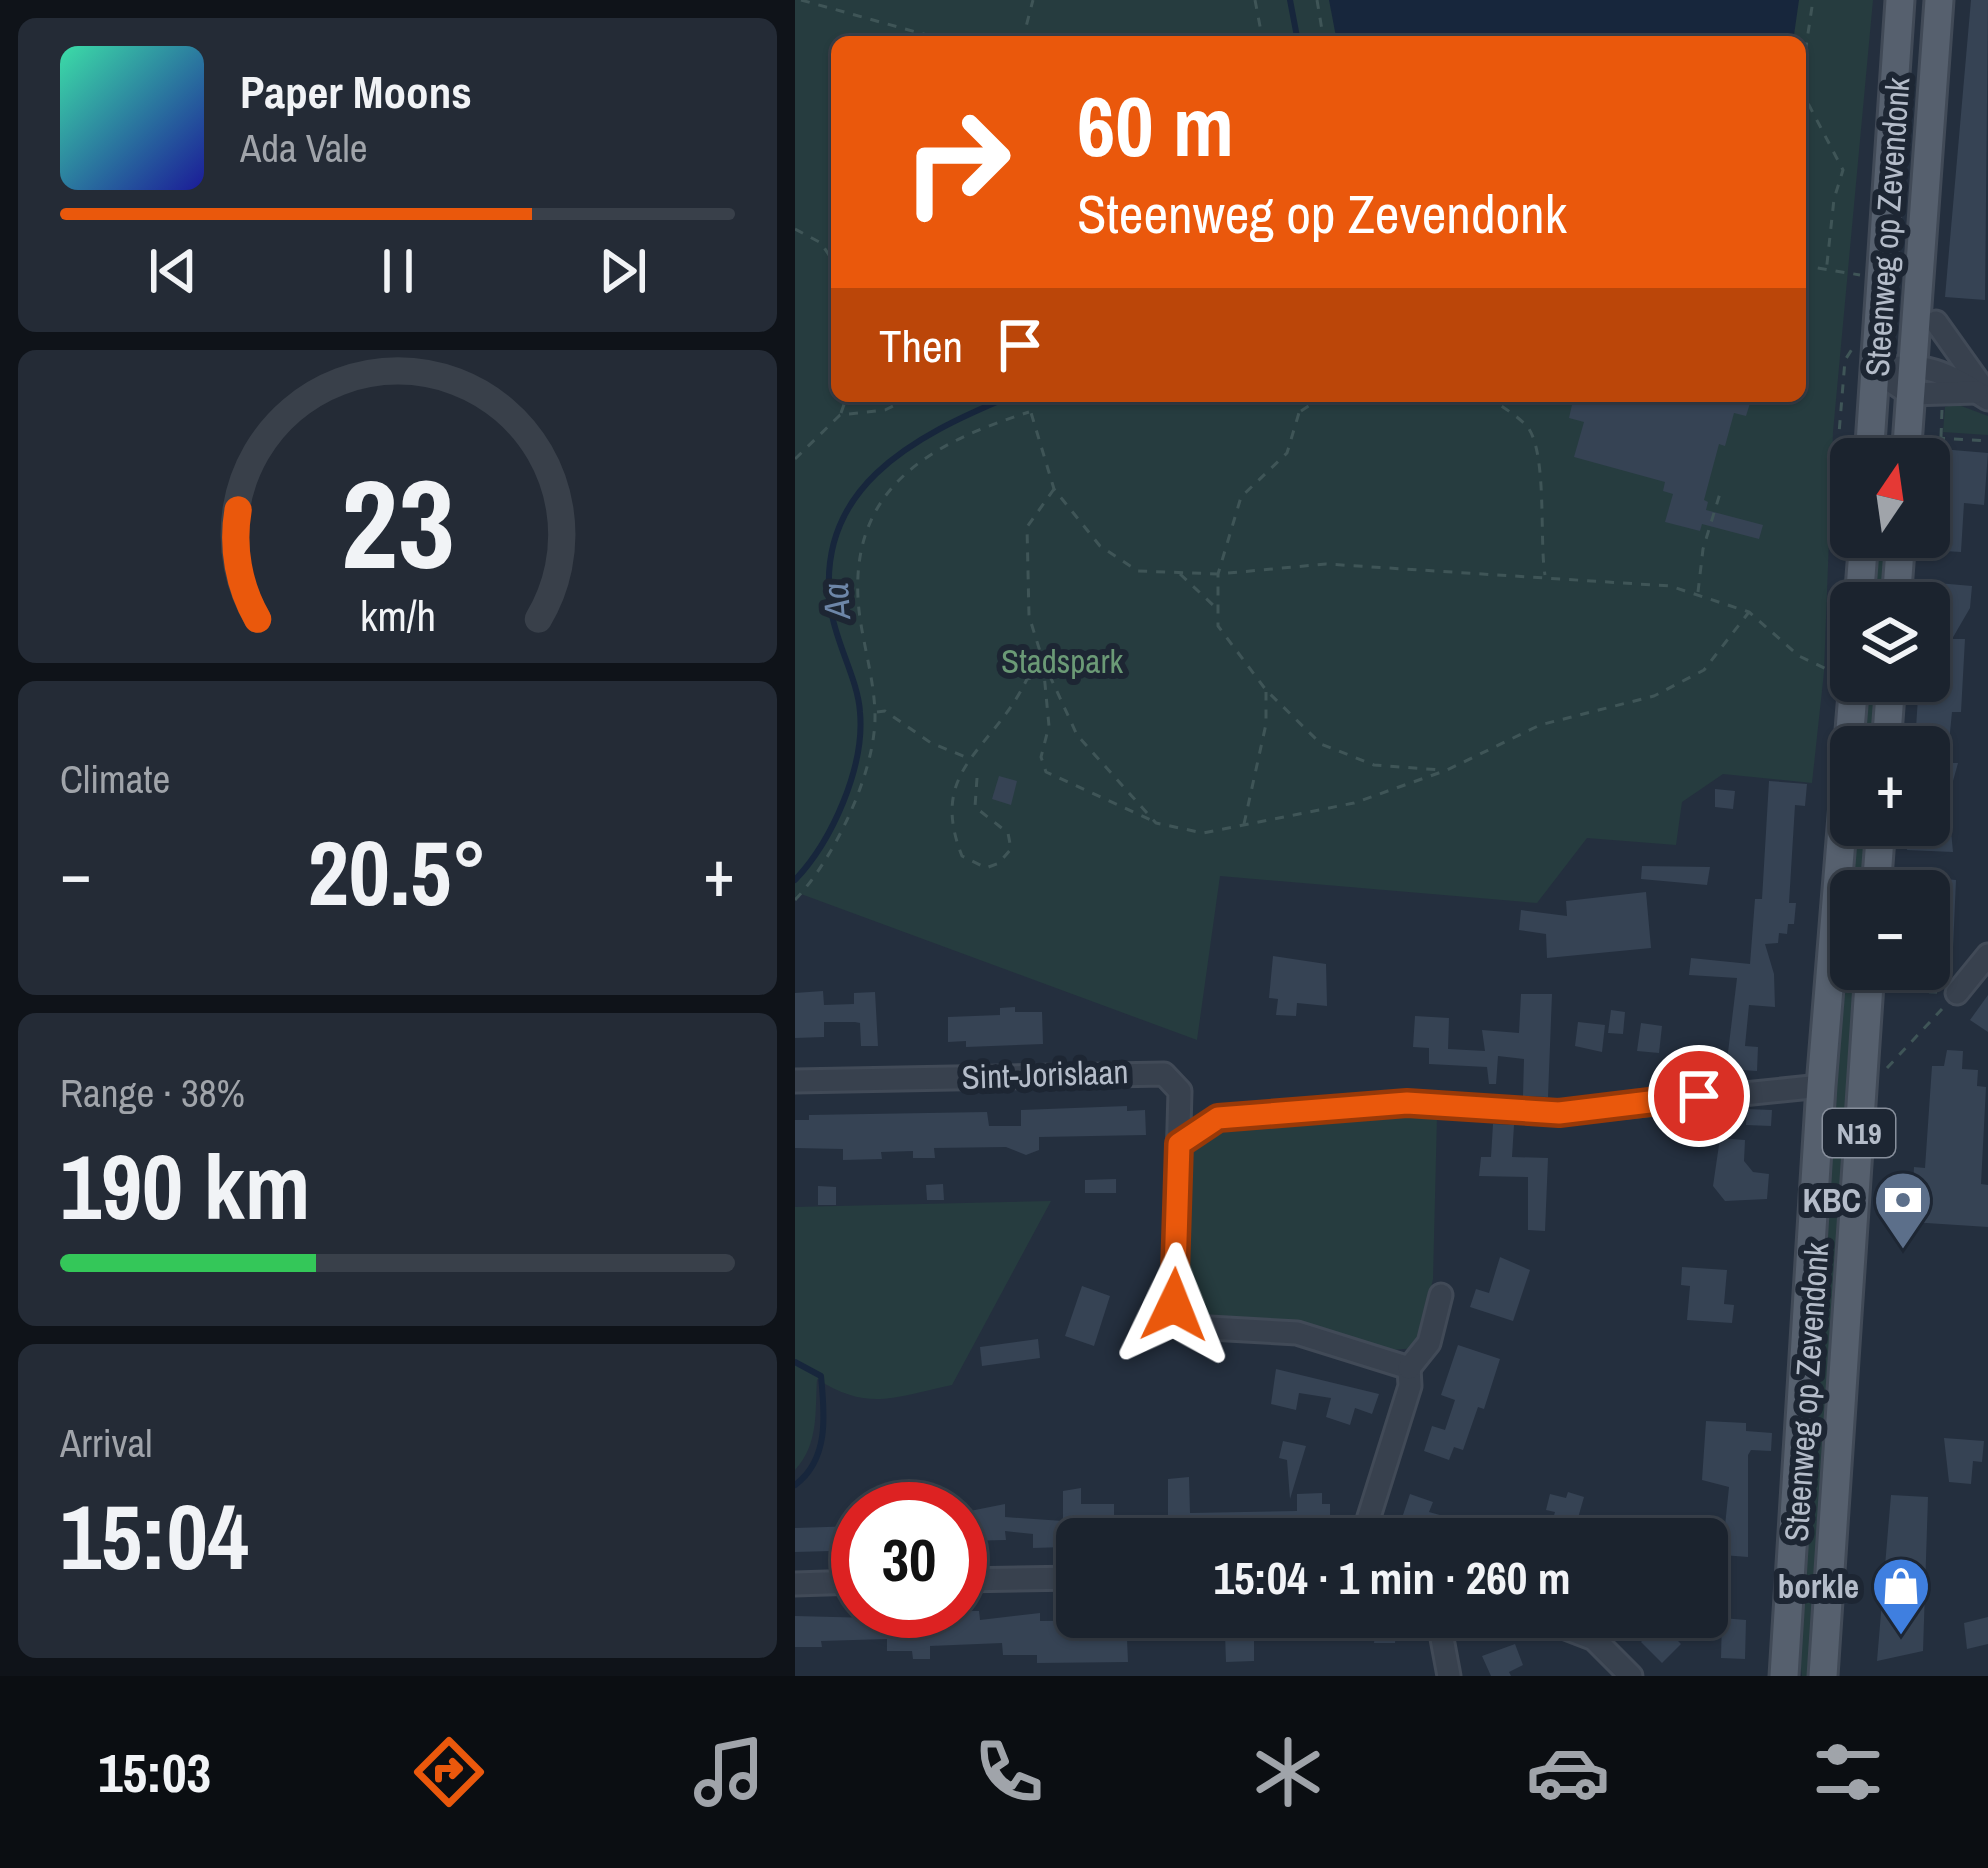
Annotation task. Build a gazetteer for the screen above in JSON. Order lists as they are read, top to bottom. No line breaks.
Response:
{"streets":{"main road":["Steenweg op Zevendonk","N19"],"street":["Sint-Jorislaan"]},"water":["Aa"],"parks":["Stadspark"],"places":{"bank":["KBC"],"shop":["borkle"]},"north":"top","page":{"turn":["60 m","Steenweg op Zevendonk"],"song":["Paper Moons","Ada Vale"],"then":"Then","map_buttons":["+","−"],"tile":["Climate",["Range · 38%","190 km"],["Arrival","15:04"]],"heat":["−","20.5°","+"],"limit":"30","trip":"15:04 · 1 min · 260 m","tabs":"15:03","gauge":["23","km/h"]}}
